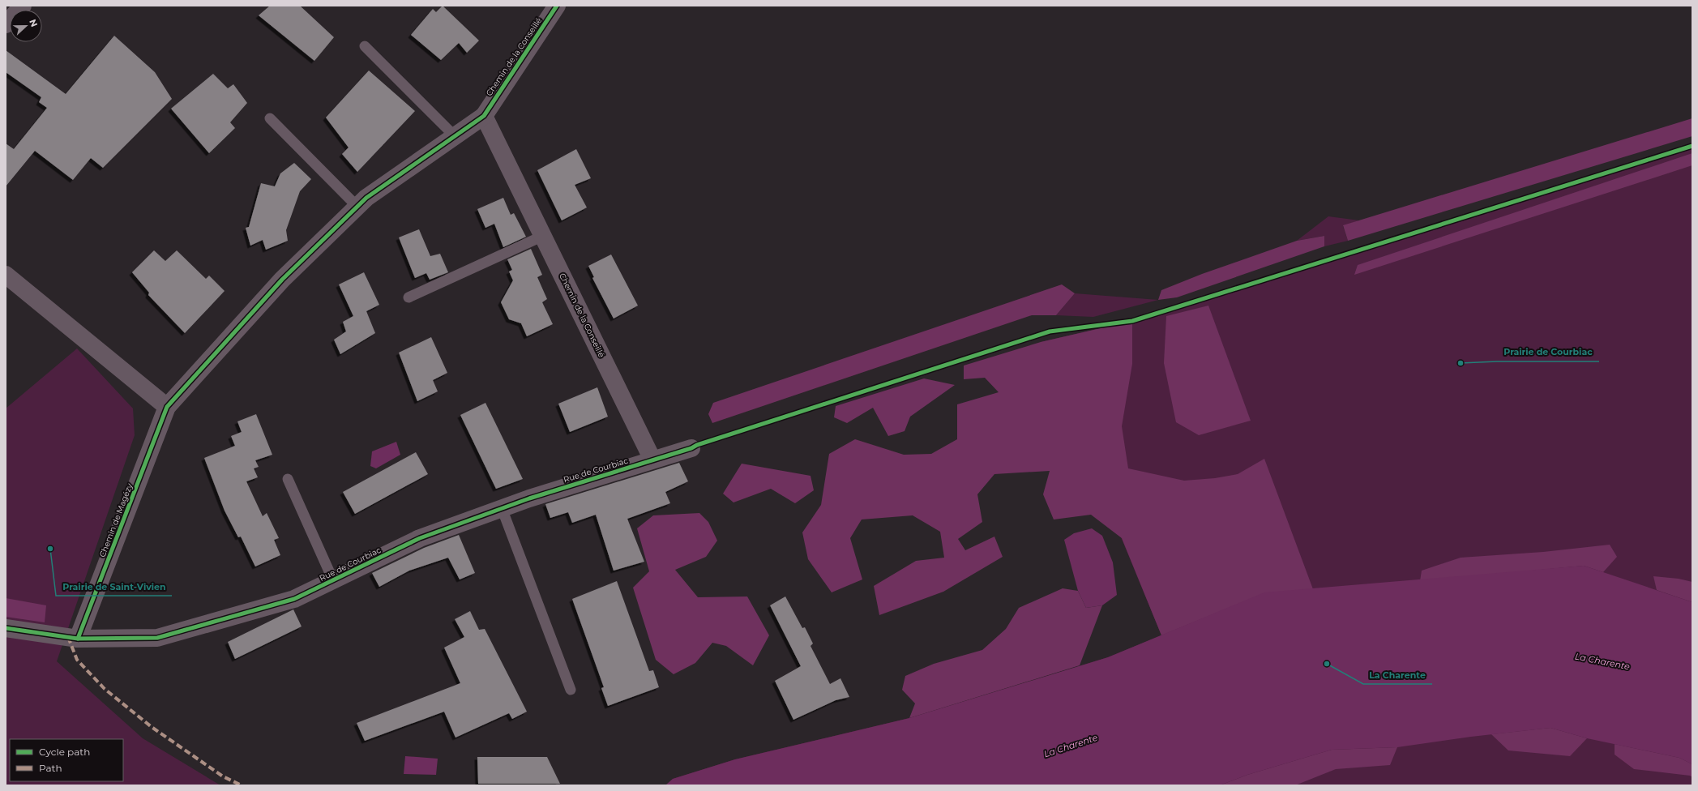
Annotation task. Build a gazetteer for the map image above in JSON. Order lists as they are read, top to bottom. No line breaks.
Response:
{"streets":{"street":["Chemin de la Conseillé","Rue de Courbiac","Chemin de Magézy"]},"crossings":[["Chemin de la Conseillé","Rue de Courbiac"],["Rue de Courbiac","Chemin de Magézy"]],"water":["La Charente"],"places":["Prairie de Courbiac","Prairie de Saint-Vivien","La Charente"],"legend":["Cycle path","Path"],"north":"right"}
